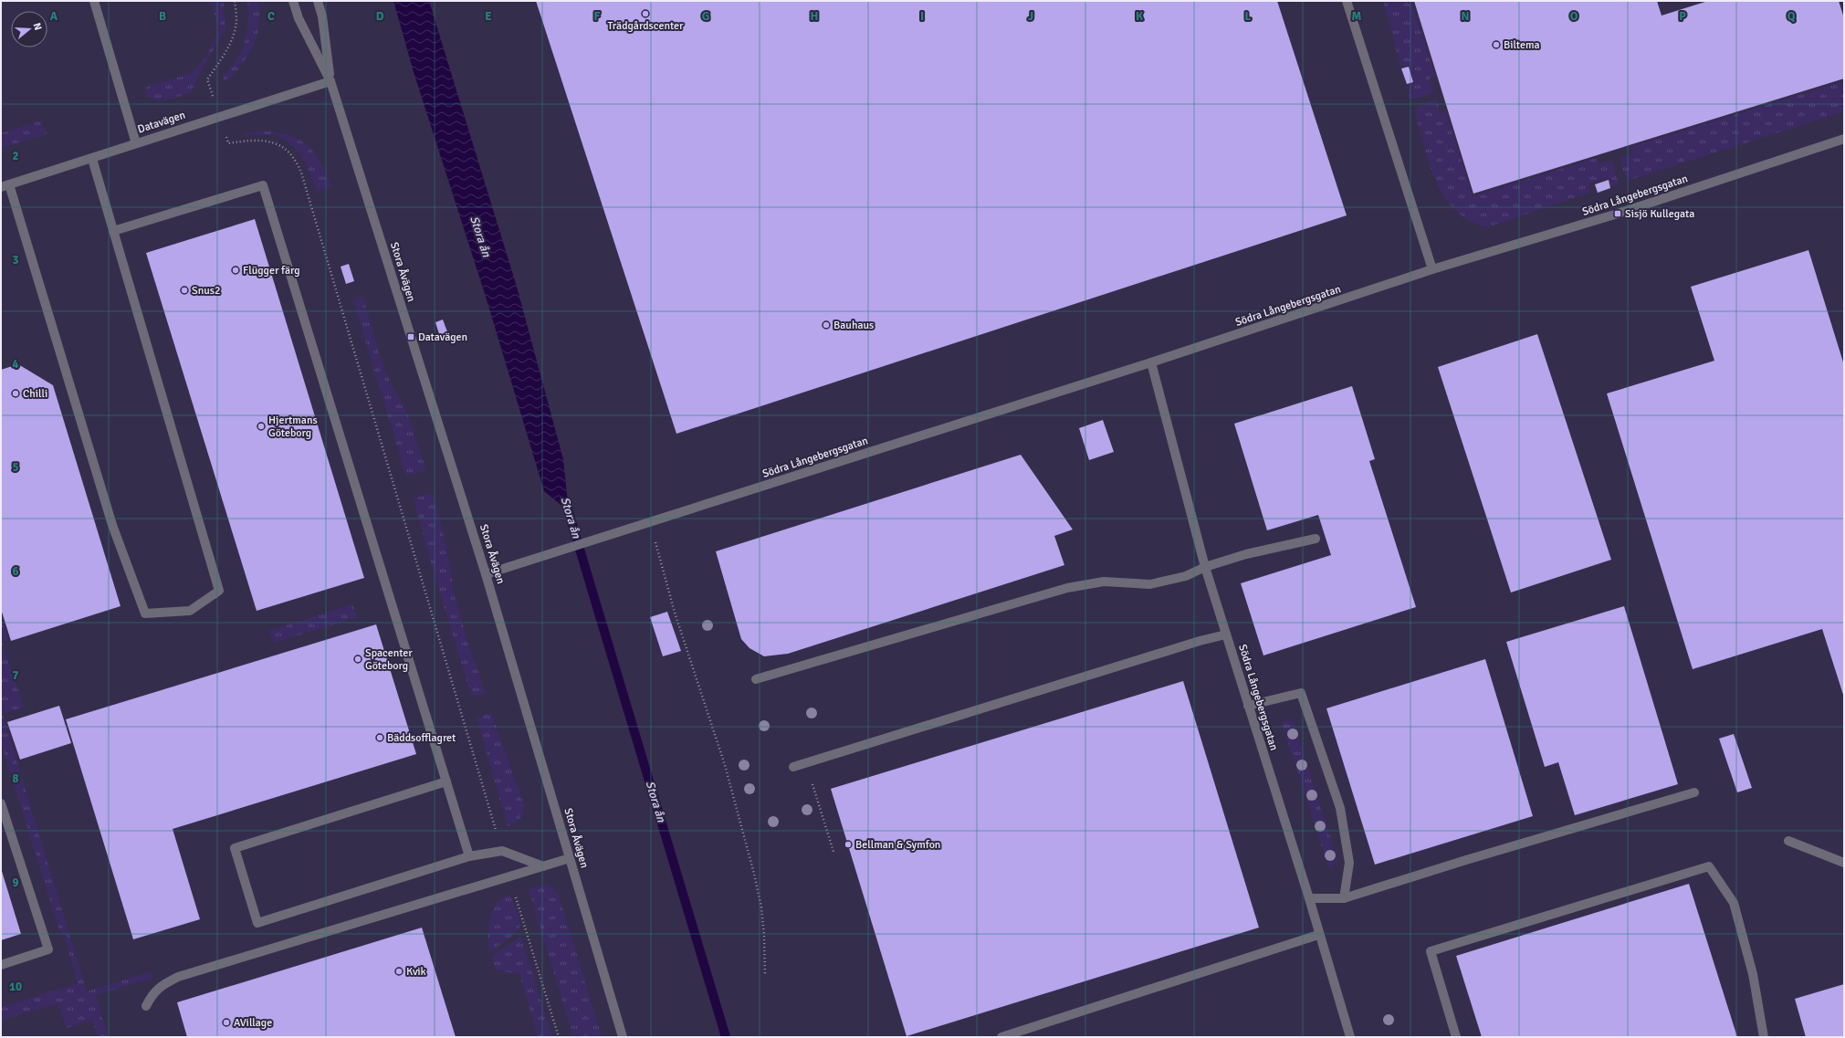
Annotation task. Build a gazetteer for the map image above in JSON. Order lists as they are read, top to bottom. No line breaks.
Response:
{"streets":{"street":["Datavägen","Södra Långebergsgatan","Stora Åvägen"]},"crossings":[["Datavägen","Stora Åvägen"],["Södra Långebergsgatan","Stora Åvägen"]],"water":["Stora ån"],"places":{"other":["Trädgårdscenter","Biltema","Flügger färg","Snus2","Bauhaus","Chilli","Hjertmans Göteborg","Spacenter Göteborg","Bäddsofflagret","Bellman & Symfon","Kvik","AVillage"],"transit":["Sisjö Kullegata","Datavägen"]},"north":"right","grid":{"columns":["A","B","C","D","E","F","G","H","I","J","K","L","M","N","O","P","Q"],"rows":["2","3","4","5","6","7","8","9","10"]}}
